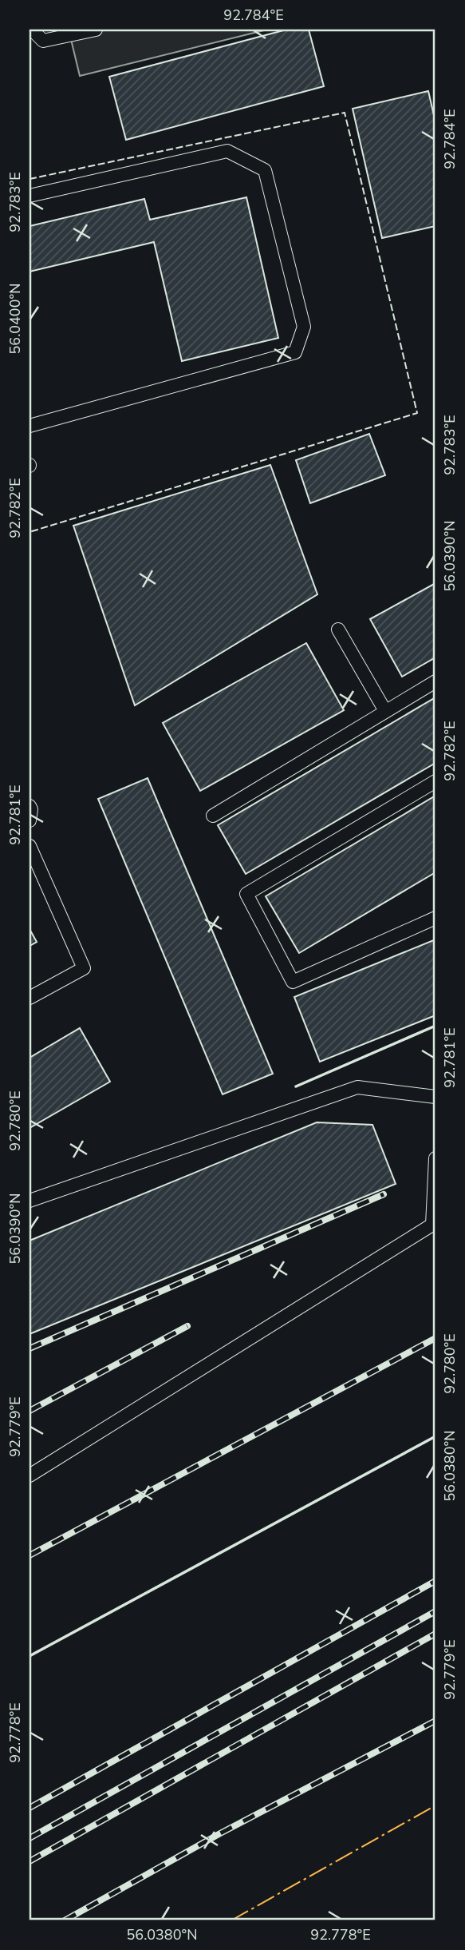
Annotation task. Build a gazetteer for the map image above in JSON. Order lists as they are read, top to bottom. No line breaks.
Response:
{"coordinates":["92.784°E","92.783°E","56.0400°N","92.782°E","56.0390°N","92.781°E","92.780°E","92.779°E","56.0380°N","92.778°E"]}
